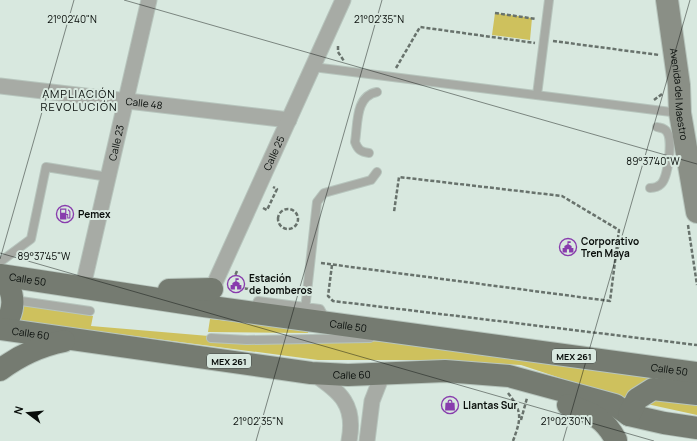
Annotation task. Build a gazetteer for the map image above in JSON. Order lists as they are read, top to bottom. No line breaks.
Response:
{"streets":{"main road":["Calle 50","Calle 60","MEX 261"],"street":["Avenida del Maestro","Calle 48","Calle 23","Calle 25"]},"crossings":[["Calle 48","Calle 23"],["Calle 48","Calle 25"],["Calle 23","Calle 50"],["Calle 25","Calle 50"]],"districts":["AMPLIACIÓN REVOLUCIÓN"],"places":{"fuel station":["Pemex"],"public building":["Corporativo Tren Maya","Estación de bomberos"],"shop":["Llantas Sur"]},"north":"left","coordinates":["21°02'40\"N","21°02'35\"N","89°37'40\"W","89°37'45\"W","21°02'30\"N"]}
